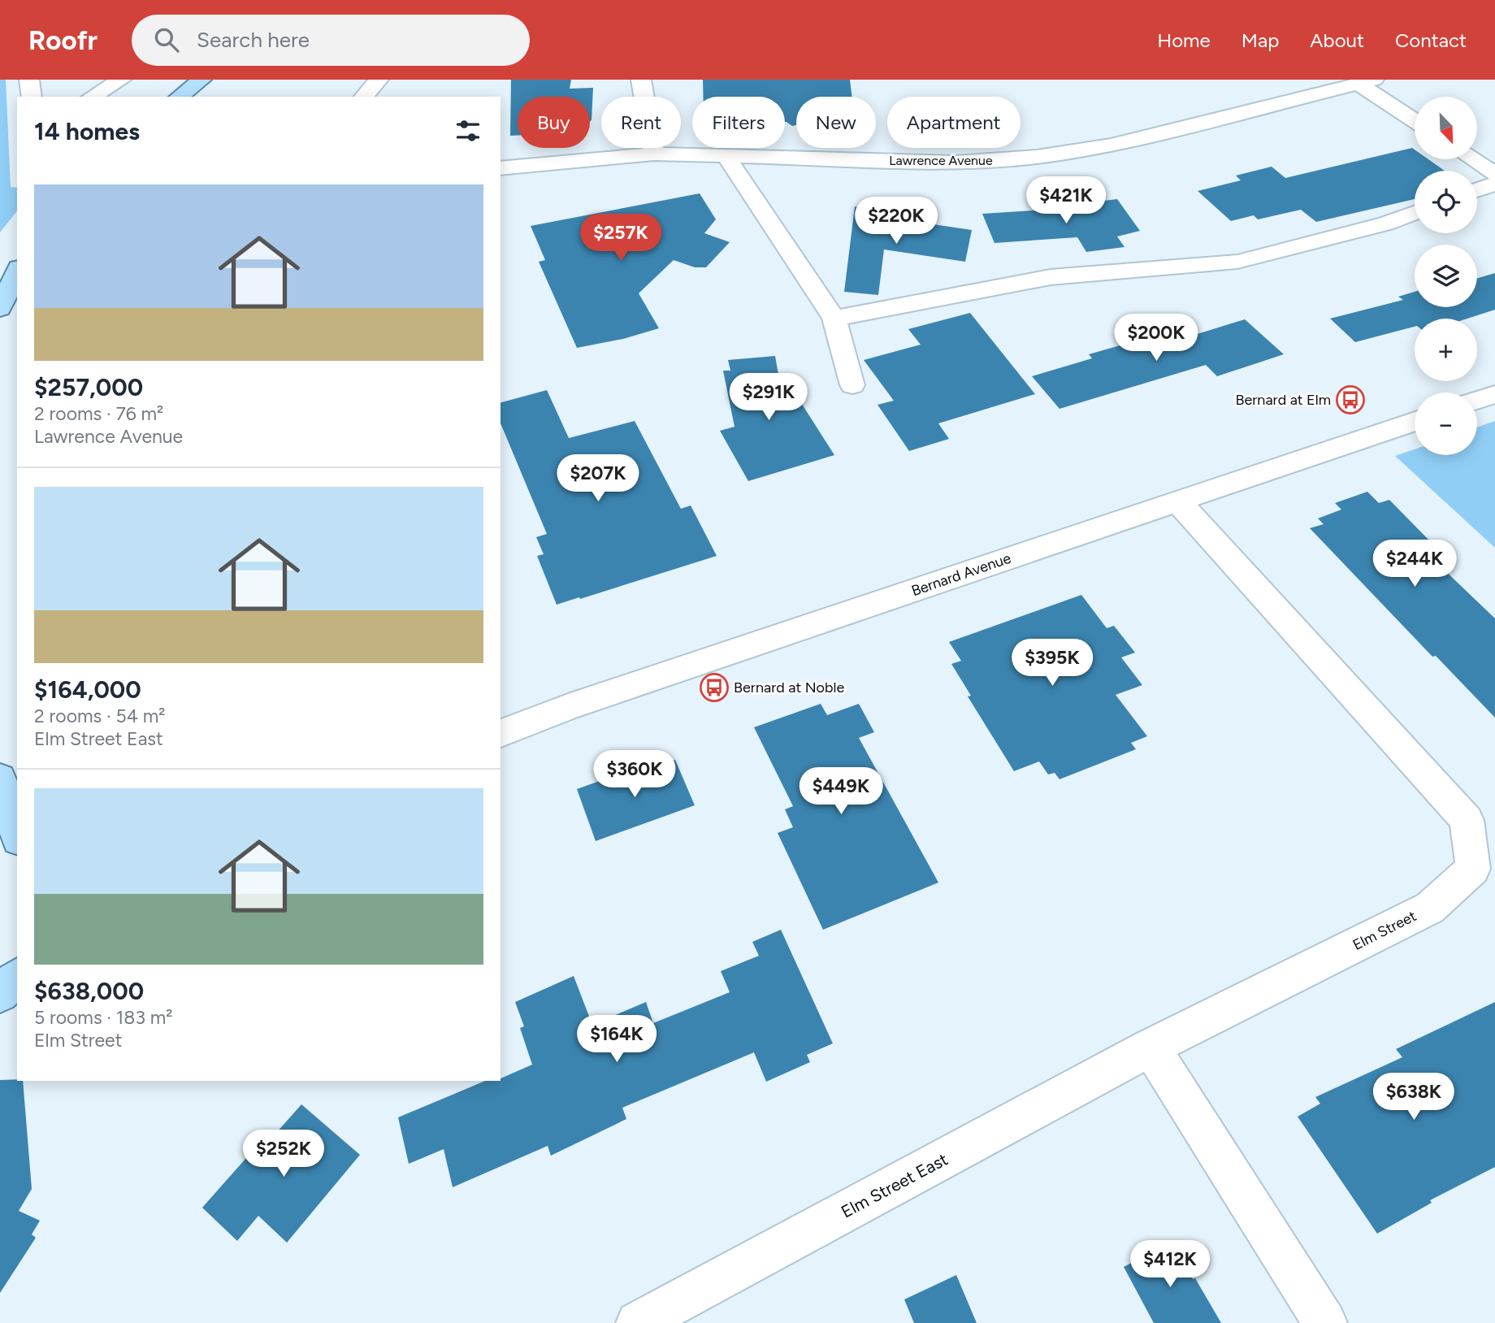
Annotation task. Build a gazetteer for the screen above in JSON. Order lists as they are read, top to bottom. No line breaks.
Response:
{"streets":{"street":["Lawrence Avenue","Bernard Avenue","Elm Street","Elm Street East"]},"crossings":[["Bernard Avenue","Elm Street"],["Elm Street","Elm Street East"]],"places":{"bus stop":["Bernard at Elm","Bernard at Noble"]},"north":"bottom right","page":{"header":"Roofr","search":"Search here","nav":["Home","Map","About","Contact"],"map_buttons":["+","−"],"chip":["Buy","Rent","Filters","New","Apartment"],"heading":"14 homes","list":[{"name":"$257,000","note":"2 rooms · 76 m² · Lawrence Avenue"},{"name":"$164,000","note":"2 rooms · 54 m² · Elm Street East"},{"name":"$638,000","note":"5 rooms · 183 m² · Elm Street"}],"price":["$421K","$220K","$257K","$200K","$291K","$207K","$244K","$395K","$360K","$449K","$164K","$638K","$252K","$412K"]}}
